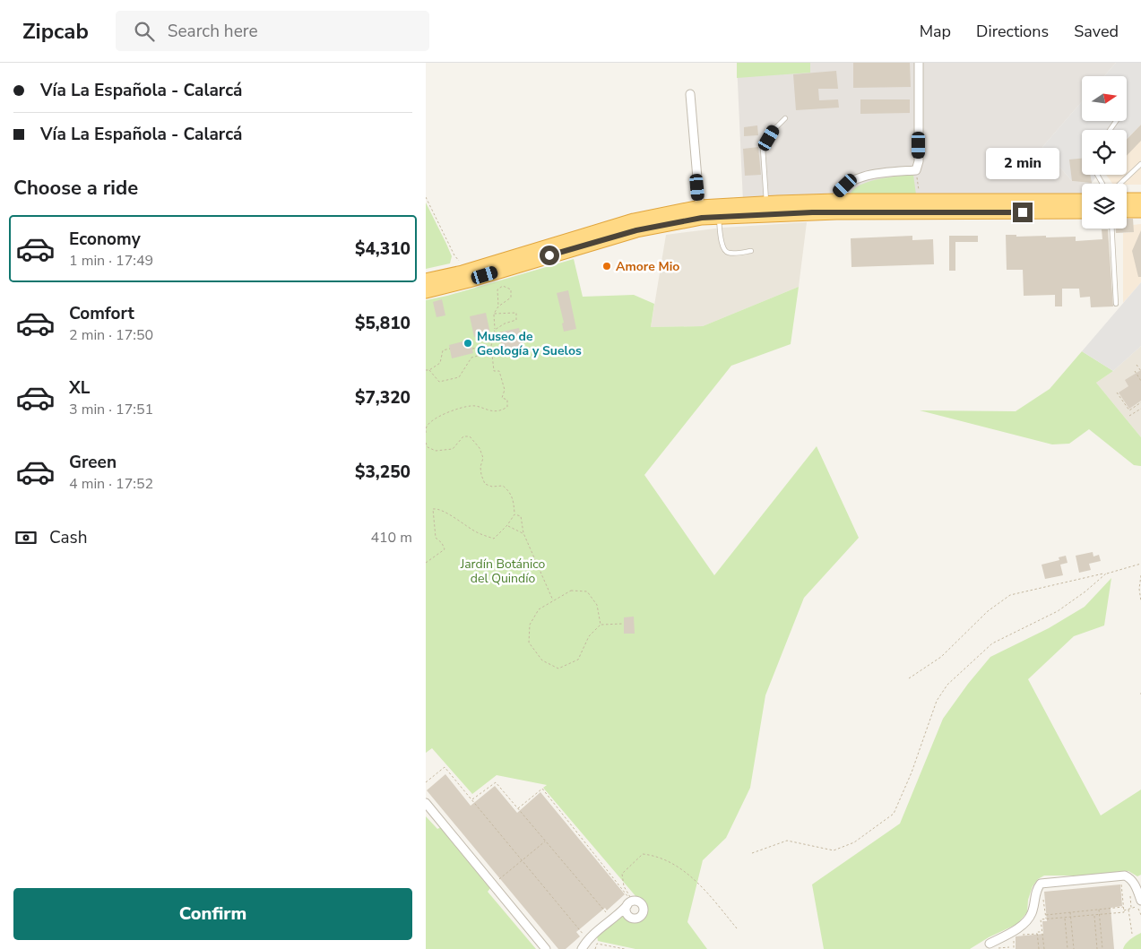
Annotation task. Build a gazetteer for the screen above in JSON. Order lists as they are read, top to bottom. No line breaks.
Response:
{"parks":["Jardín Botánico del Quindío"],"places":["Amore Mio","Museo de Geología y Suelos"],"north":"right","page":{"header":"Zipcab","search":"Search here","nav":["Map","Directions","Saved"],"banner":["Vía La Española - Calarcá","Vía La Española - Calarcá"],"bubble":"2 min","heading":"Choose a ride","list":[{"name":"Economy","note":"1 min · 17:49","value":"$4,310"},{"name":"Comfort","note":"2 min · 17:50","value":"$5,810"},{"name":"XL","note":"3 min · 17:51","value":"$7,320"},{"name":"Green","note":"4 min · 17:52","value":"$3,250"}],"pay":["Cash","410 m"],"buttons":"Confirm"}}
